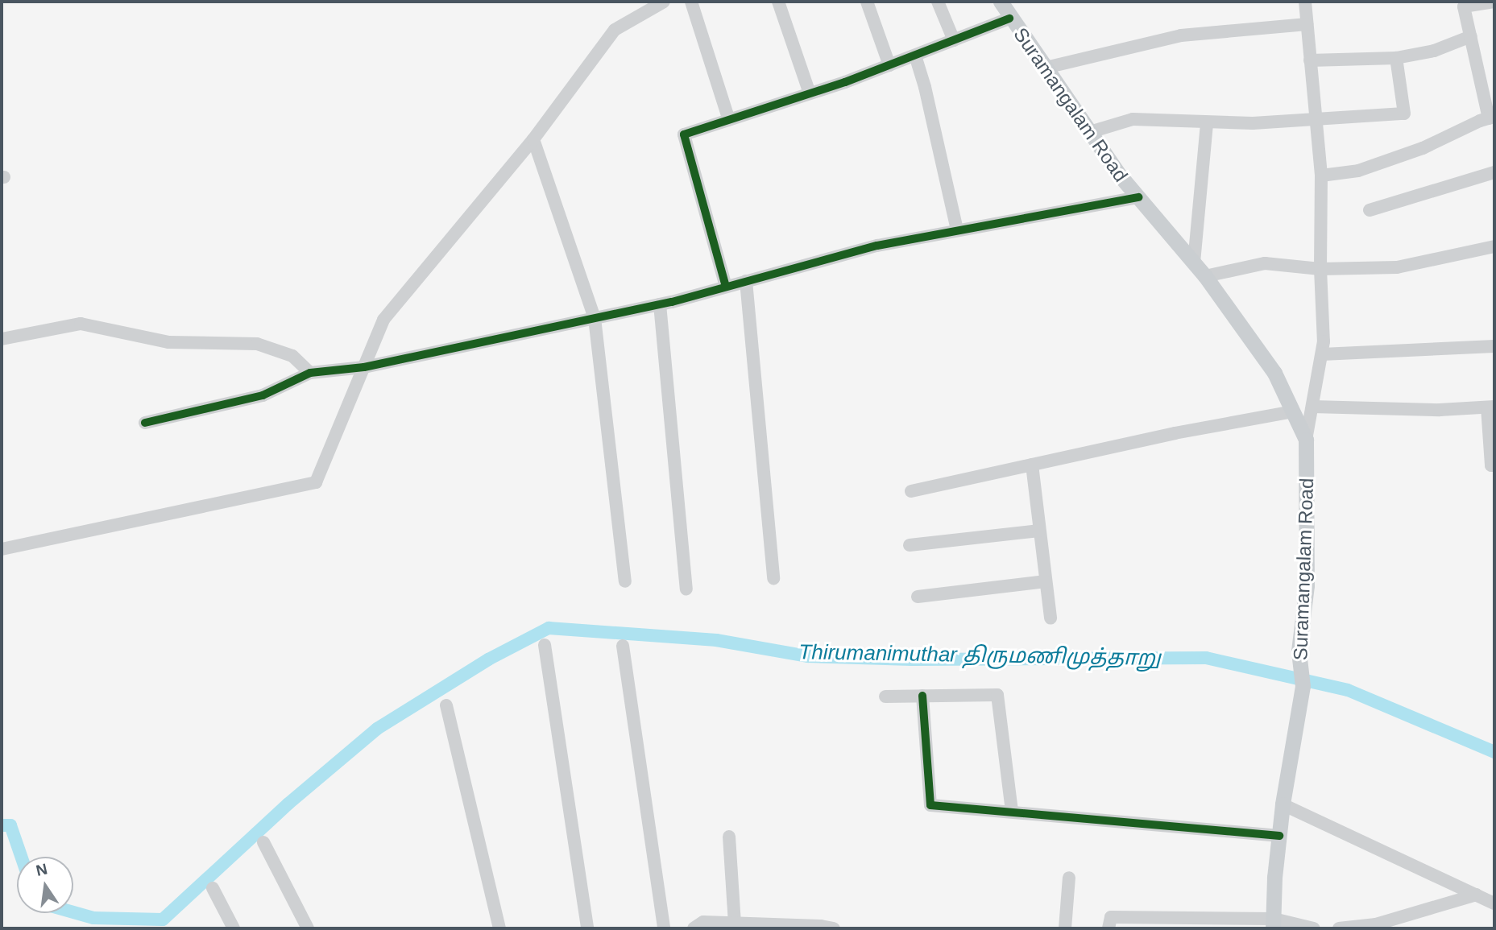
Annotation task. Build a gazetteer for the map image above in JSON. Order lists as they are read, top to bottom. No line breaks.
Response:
{"streets":{"main road":["Suramangalam Road"]},"water":["Thirumanimuthar திருமணிமுத்தாறு"],"north":"top"}
